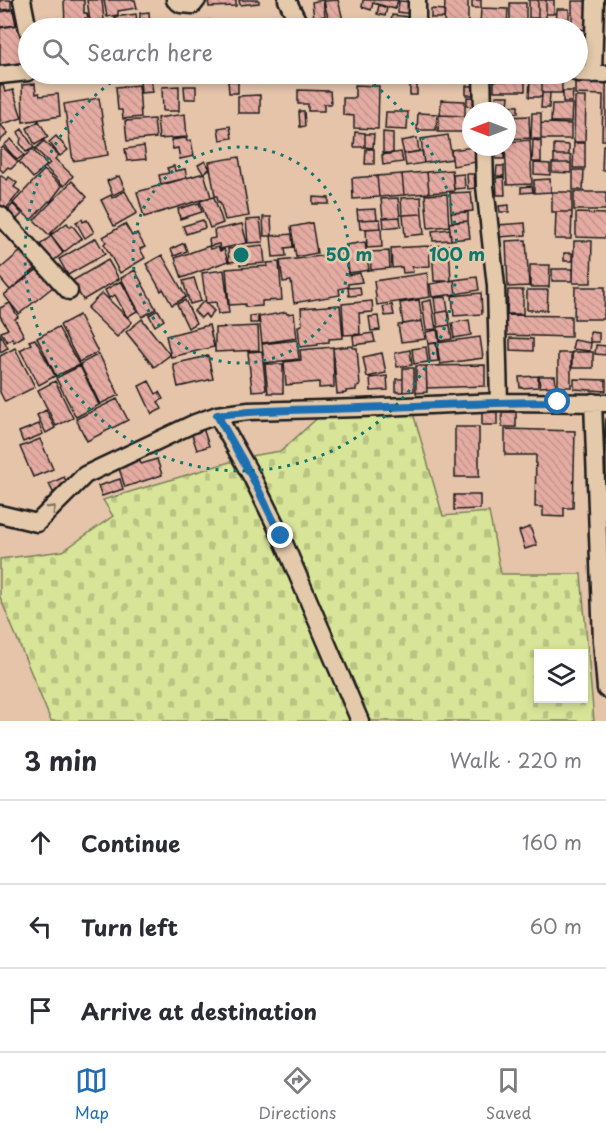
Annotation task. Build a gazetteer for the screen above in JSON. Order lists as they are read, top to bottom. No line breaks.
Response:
{"north":"left","page":{"search":"Search here","heading":["3 min","Walk · 220 m"],"list":[["Continue","160 m"],["Turn left","60 m"],"Arrive at destination"],"nav":["Map","Directions","Saved"]},"rings":["50 m","100 m"]}
